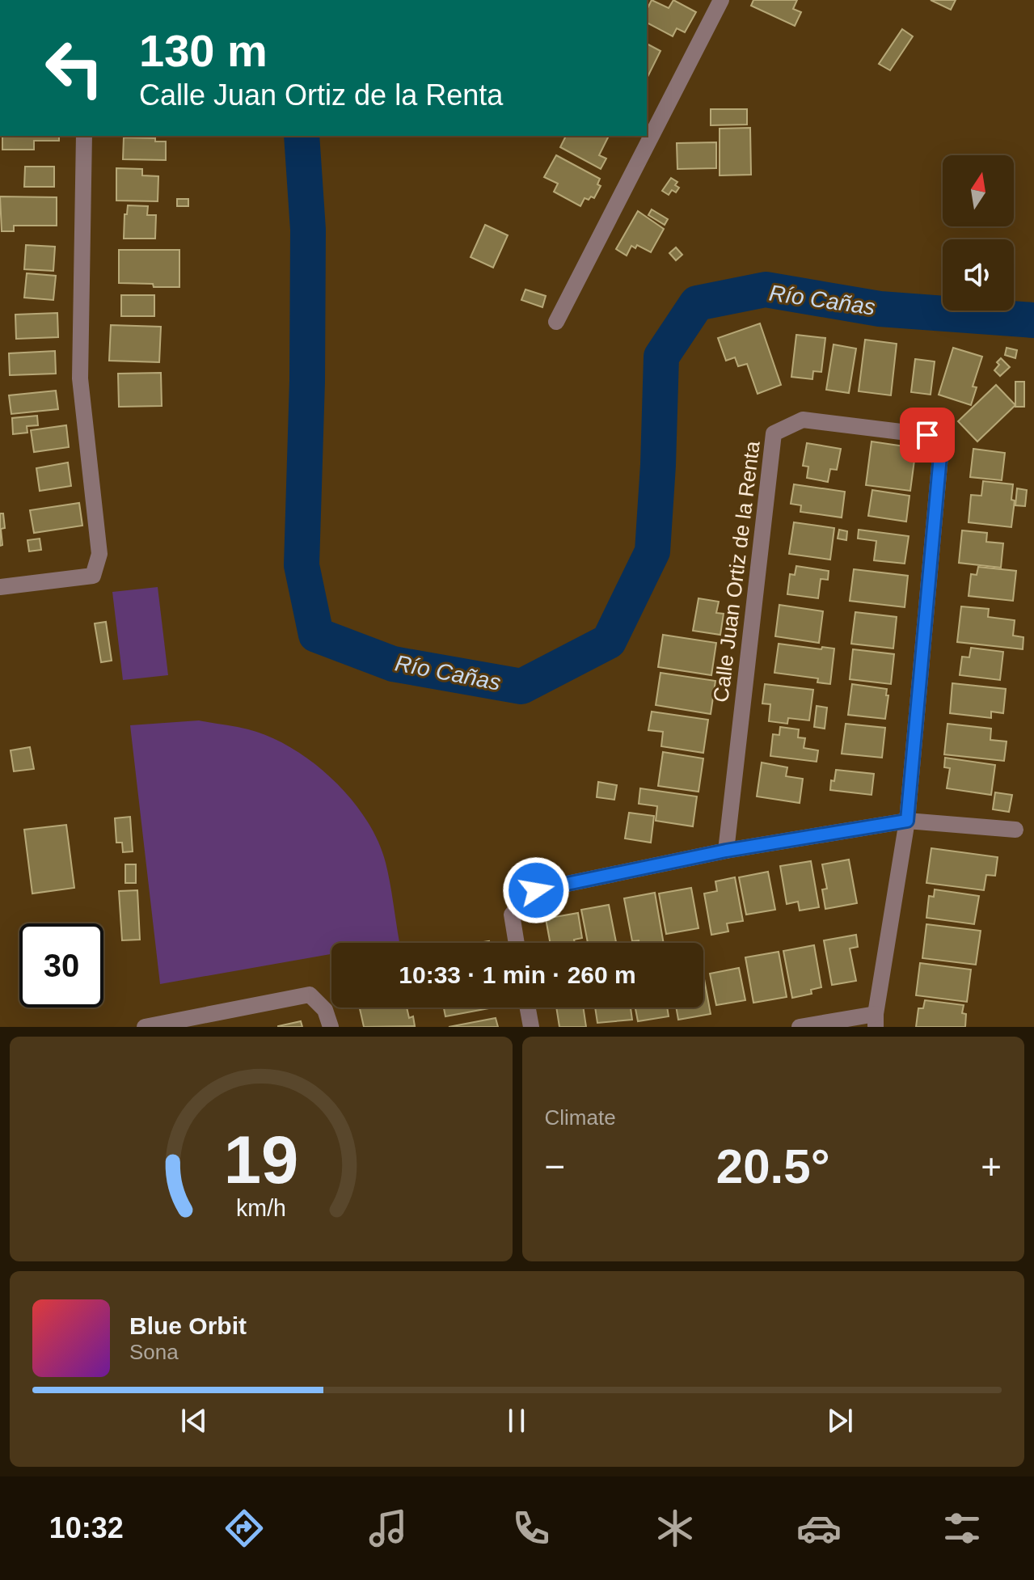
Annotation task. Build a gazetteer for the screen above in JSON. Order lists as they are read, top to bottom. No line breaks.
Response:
{"streets":{"street":["Calle Juan Ortiz de la Renta"]},"water":["Río Cañas"],"north":"top","page":{"turn":["130 m","Calle Juan Ortiz de la Renta"],"limit":"30","trip":"10:33 · 1 min · 260 m","tile":"Climate","heat":["−","20.5°","+"],"song":["Blue Orbit","Sona"],"tabs":"10:32","gauge":["19","km/h"]}}
